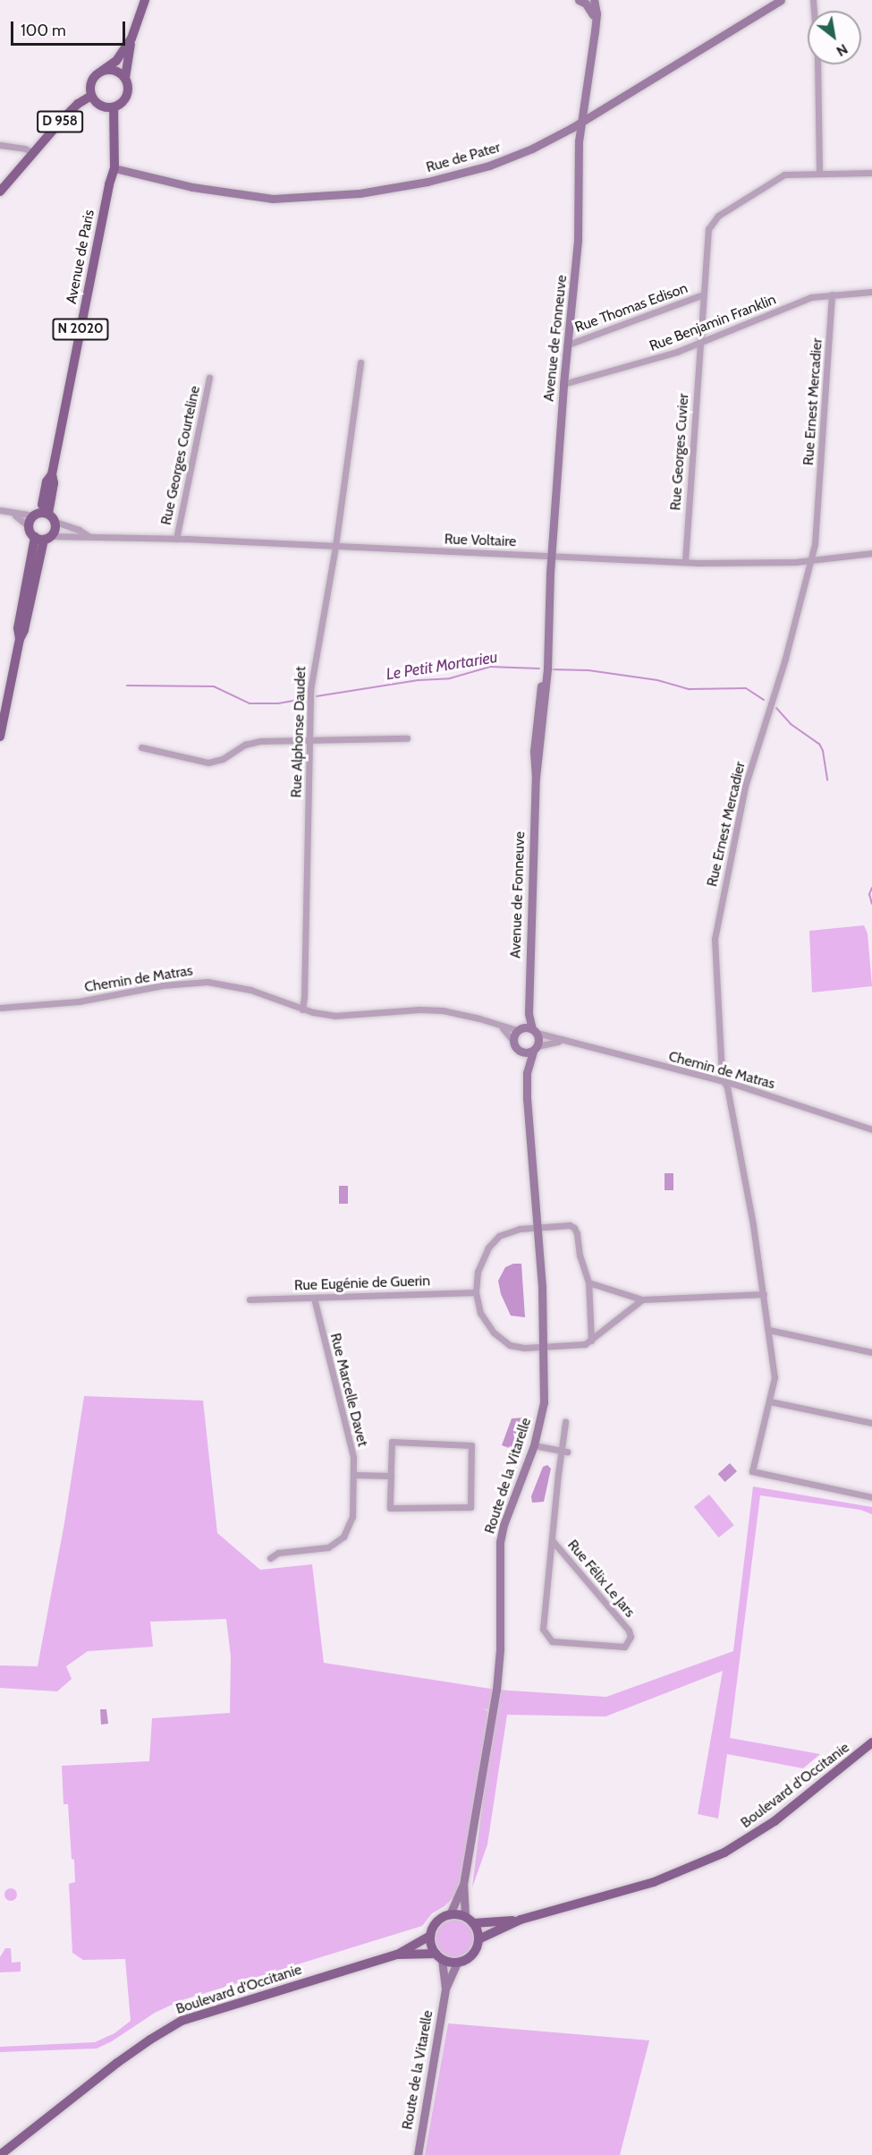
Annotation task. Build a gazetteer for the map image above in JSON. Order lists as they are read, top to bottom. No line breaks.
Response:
{"streets":{"main road":["D 958","Avenue de Paris","N 2020","Boulevard d'Occitanie"],"street":["Rue de Pater","Rue Thomas Edison","Rue Benjamin Franklin","Avenue de Fonneuve","Rue Ernest Mercadier","Rue Georges Cuvier","Rue Georges Courteline","Rue Voltaire","Rue Alphonse Daudet","Chemin de Matras","Rue Eugénie de Guerin","Rue Marcelle Davet","Route de la Vitarelle","Rue Félix Le Jars"]},"crossings":[["D 958","Avenue de Paris"],["Rue de Pater","Avenue de Paris"],["Rue de Pater","Avenue de Fonneuve"],["Avenue de Paris","Rue Voltaire"],["Rue Thomas Edison","Avenue de Fonneuve"],["Rue Thomas Edison","Rue Georges Cuvier"],["Rue Benjamin Franklin","Avenue de Fonneuve"],["Rue Benjamin Franklin","Rue Ernest Mercadier"],["Rue Benjamin Franklin","Rue Georges Cuvier"],["Avenue de Fonneuve","Rue Voltaire"],["Avenue de Fonneuve","Chemin de Matras"],["Avenue de Fonneuve","Route de la Vitarelle"],["Rue Ernest Mercadier","Rue Voltaire"],["Rue Ernest Mercadier","Chemin de Matras"],["Rue Georges Cuvier","Rue Voltaire"],["Rue Georges Courteline","Rue Voltaire"],["Rue Voltaire","Rue Alphonse Daudet"],["Rue Alphonse Daudet","Chemin de Matras"],["Chemin de Matras","Route de la Vitarelle"],["Rue Eugénie de Guerin","Rue Marcelle Davet"],["Route de la Vitarelle","Boulevard d'Occitanie"]],"water":["Le Petit Mortarieu"],"scale_bar":"100 m","north":"bottom right"}
